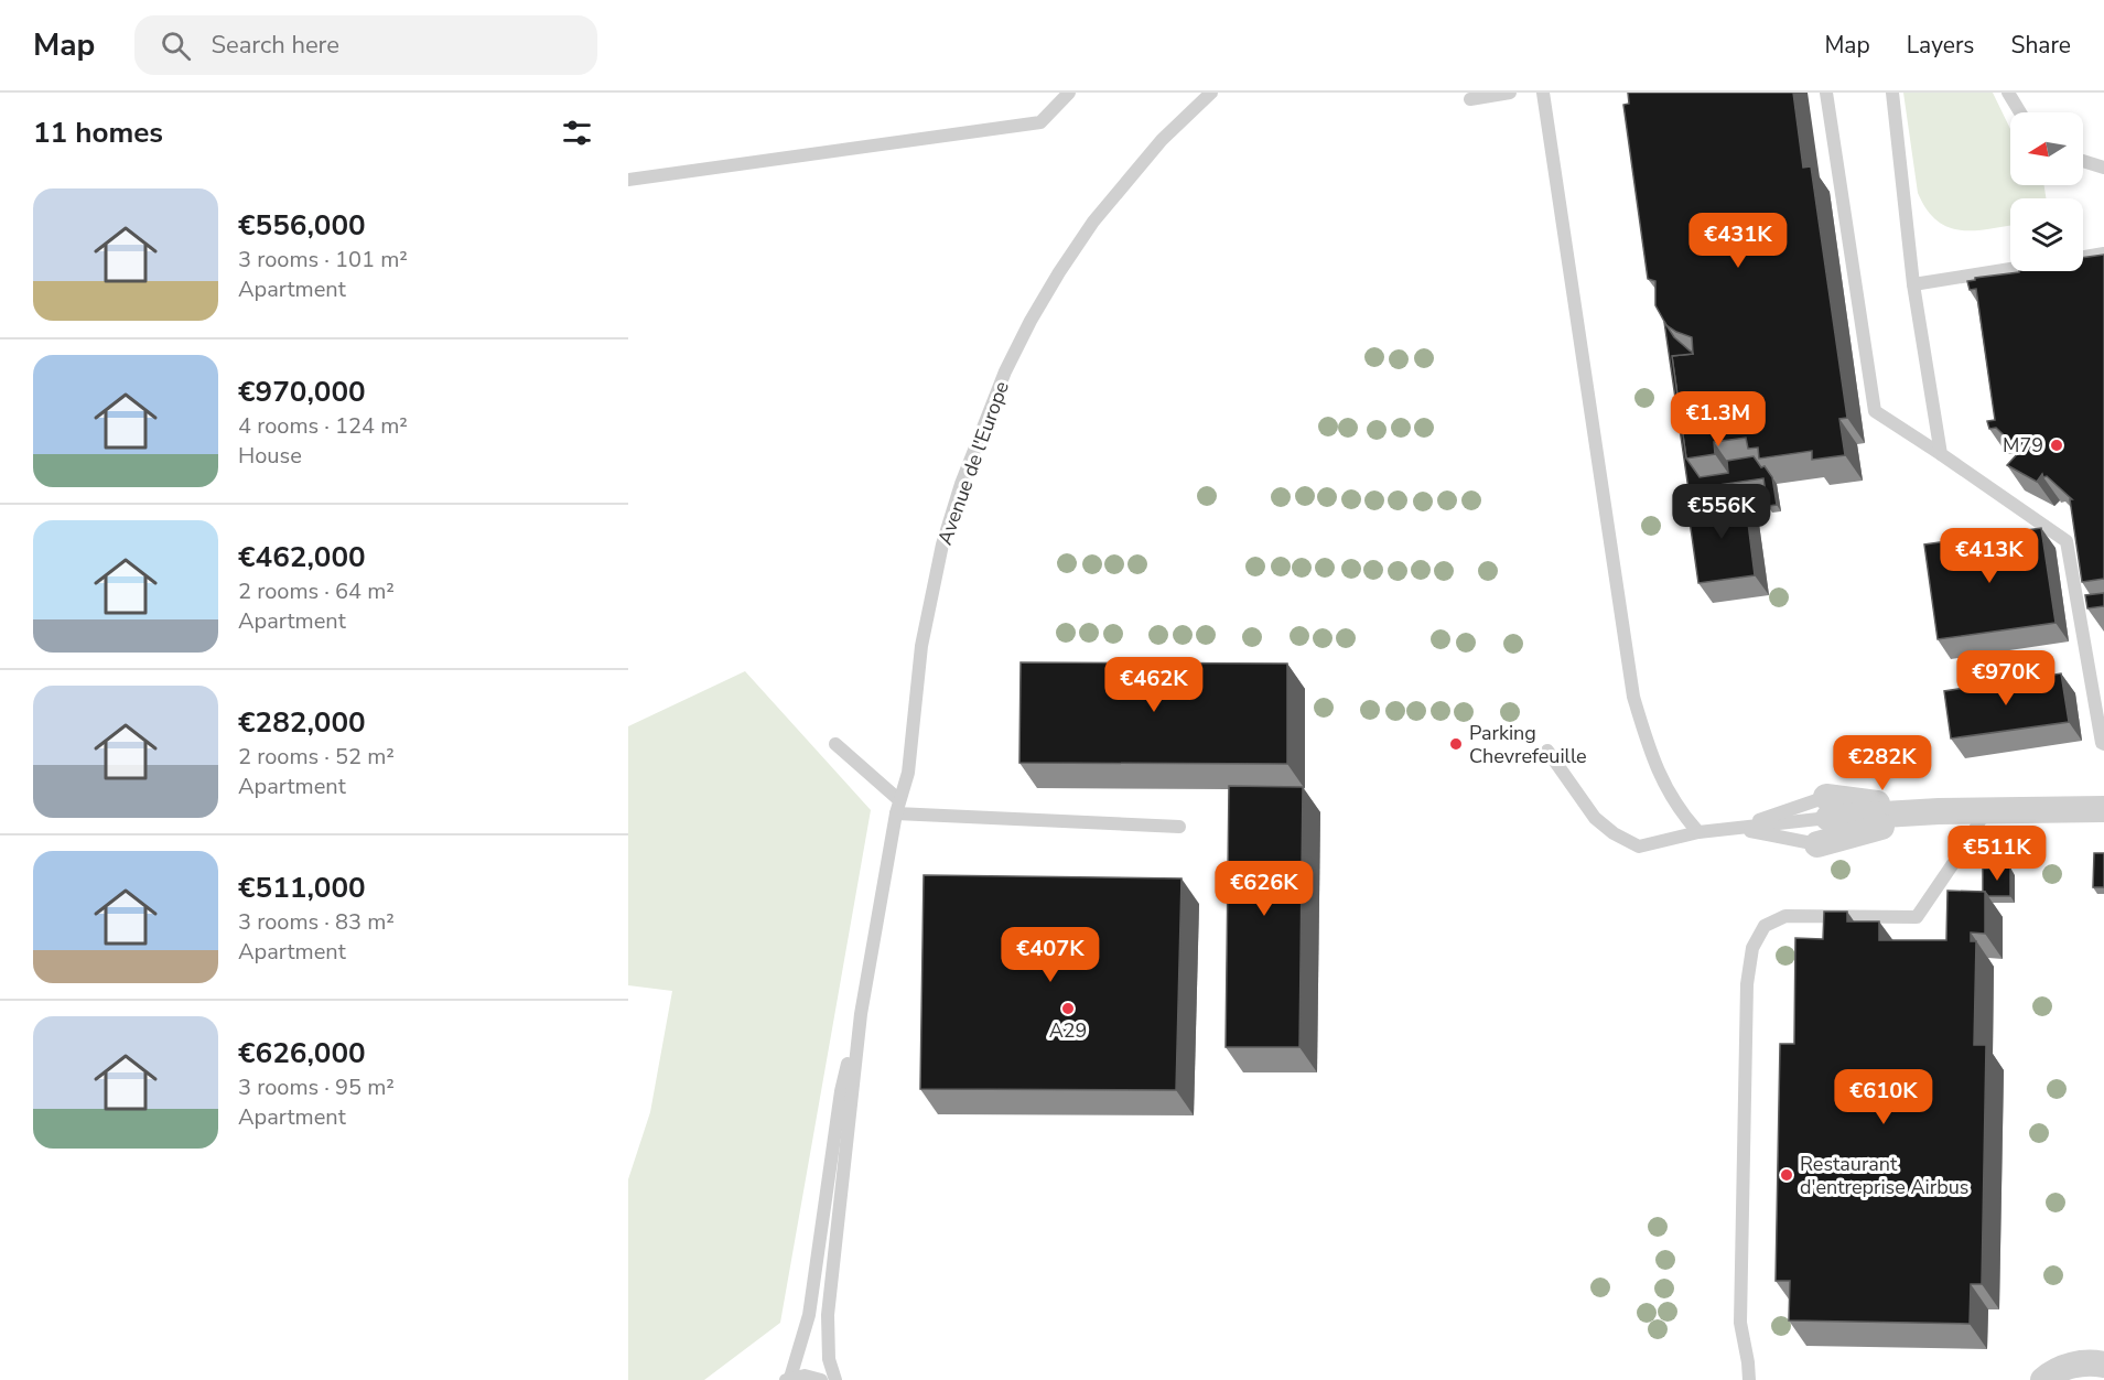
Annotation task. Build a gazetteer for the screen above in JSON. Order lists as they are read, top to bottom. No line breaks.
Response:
{"streets":{"lane":["Avenue de l'Europe"]},"places":["M79","Parking Chevrefeuille","A29","Restaurant d'entreprise Airbus"],"north":"left","page":{"header":"Map","search":"Search here","nav":["Map","Layers","Share"],"heading":"11 homes","list":[{"name":"€556,000","note":"3 rooms · 101 m² · Apartment"},{"name":"€970,000","note":"4 rooms · 124 m² · House"},{"name":"€462,000","note":"2 rooms · 64 m² · Apartment"},{"name":"€282,000","note":"2 rooms · 52 m² · Apartment"},{"name":"€511,000","note":"3 rooms · 83 m² · Apartment"},{"name":"€626,000","note":"3 rooms · 95 m² · Apartment"}],"price":["€431K","€1.3M","€556K","€413K","€970K","€462K","€282K","€511K","€626K","€407K","€610K"]}}
